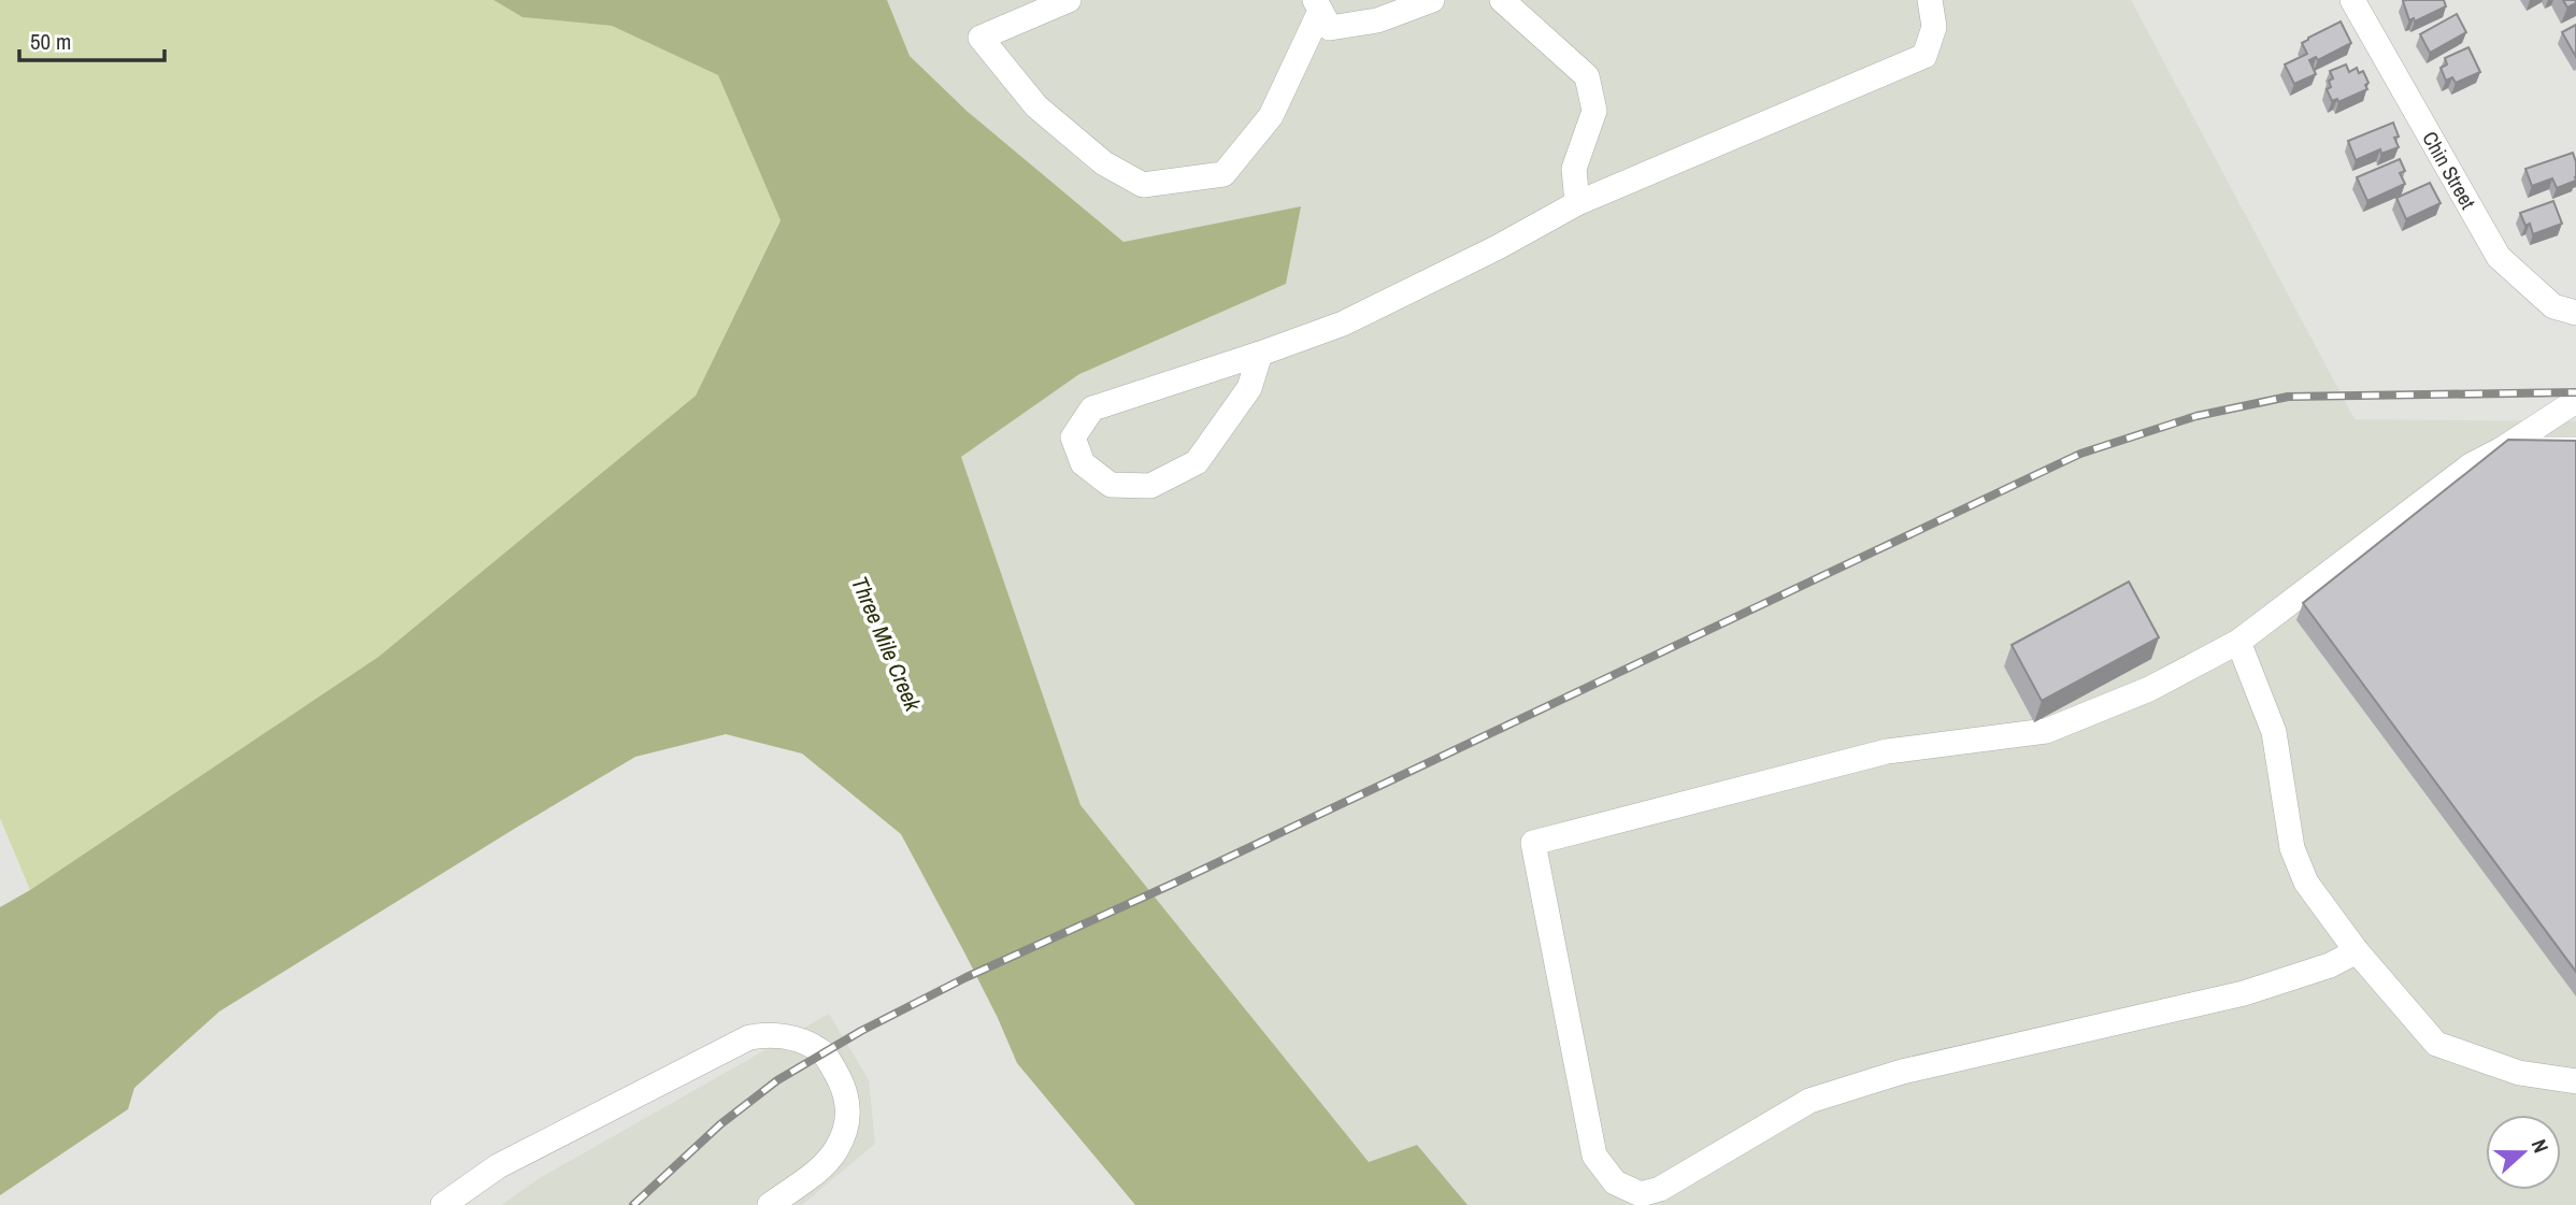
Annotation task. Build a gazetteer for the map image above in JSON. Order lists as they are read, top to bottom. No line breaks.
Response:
{"streets":{"street":["Chin Street"]},"water":["Three Mile Creek"],"scale_bar":"50 m","north":"right"}
